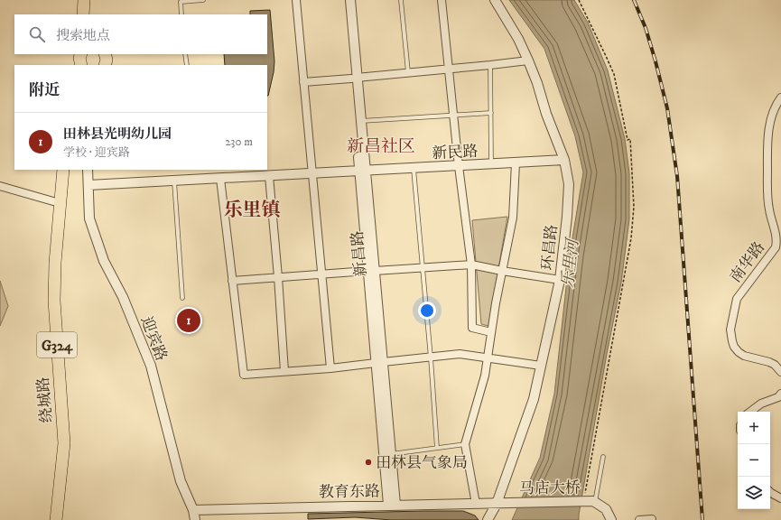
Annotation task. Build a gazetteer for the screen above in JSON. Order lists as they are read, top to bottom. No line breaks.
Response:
{"streets":{"highway":["G324","绕城路"],"street":["新民路","环昌路","新昌路","南华路","迎宾路","马店大桥","教育东路"]},"crossings":[["新民路","环昌路"],["新民路","新昌路"],["新民路","迎宾路"],["环昌路","教育东路"],["新昌路","教育东路"],["迎宾路","教育东路"],["马店大桥","教育东路"]],"districts":["新昌社区","乐里镇"],"water":["乐里河"],"places":["田林县气象局"],"page":{"search":"搜索地点","heading":"附近","list":[{"mark":"1","name":"田林县光明幼儿园","note":"学校 · 迎宾路","value":"230 m"}],"pins":"1","map_buttons":["+","−"]}}
